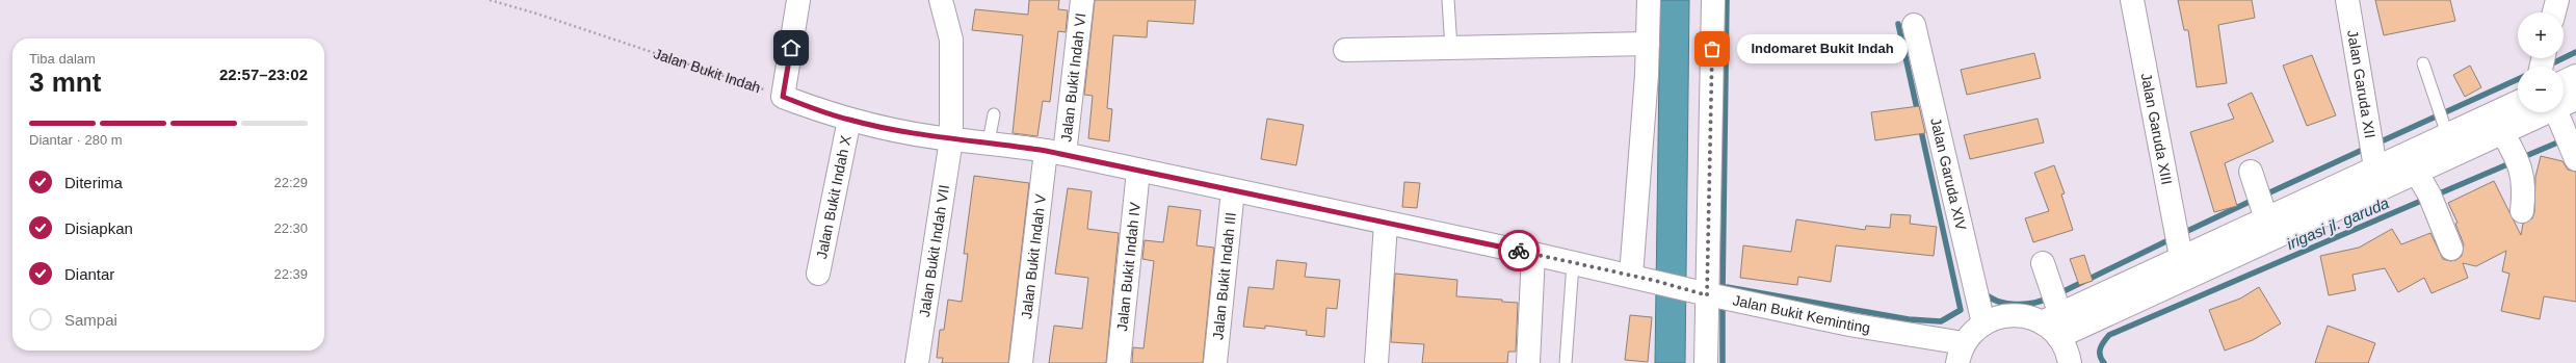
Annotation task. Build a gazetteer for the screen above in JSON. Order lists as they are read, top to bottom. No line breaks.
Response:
{"streets":{"street":["Jalan Bukit Indah VI","Jalan Garuda XII","Jalan Garuda XIII","Jalan Garuda XIV","Jalan Bukit Indah X","Jalan Bukit Indah VII","Jalan Bukit Indah V","Jalan Bukit Indah IV","Jalan Bukit Indah III","Jalan Bukit Keminting"],"path":["Jalan Bukit Indah"]},"crossings":[["Jalan Bukit Indah VI","Jalan Bukit Indah V"]],"water":["irigasi jl. garuda"],"places":["Indomaret Bukit Indah"],"page":{"map_buttons":["+","−"],"bubble":"Indomaret Bukit Indah","heading":["3 mnt","Tiba dalam","22:57–23:02"],"bar":"Diantar · 280 m","list":[["Diterima","22:29"],["Disiapkan","22:30"],["Diantar","22:39"],"Sampai"]}}
